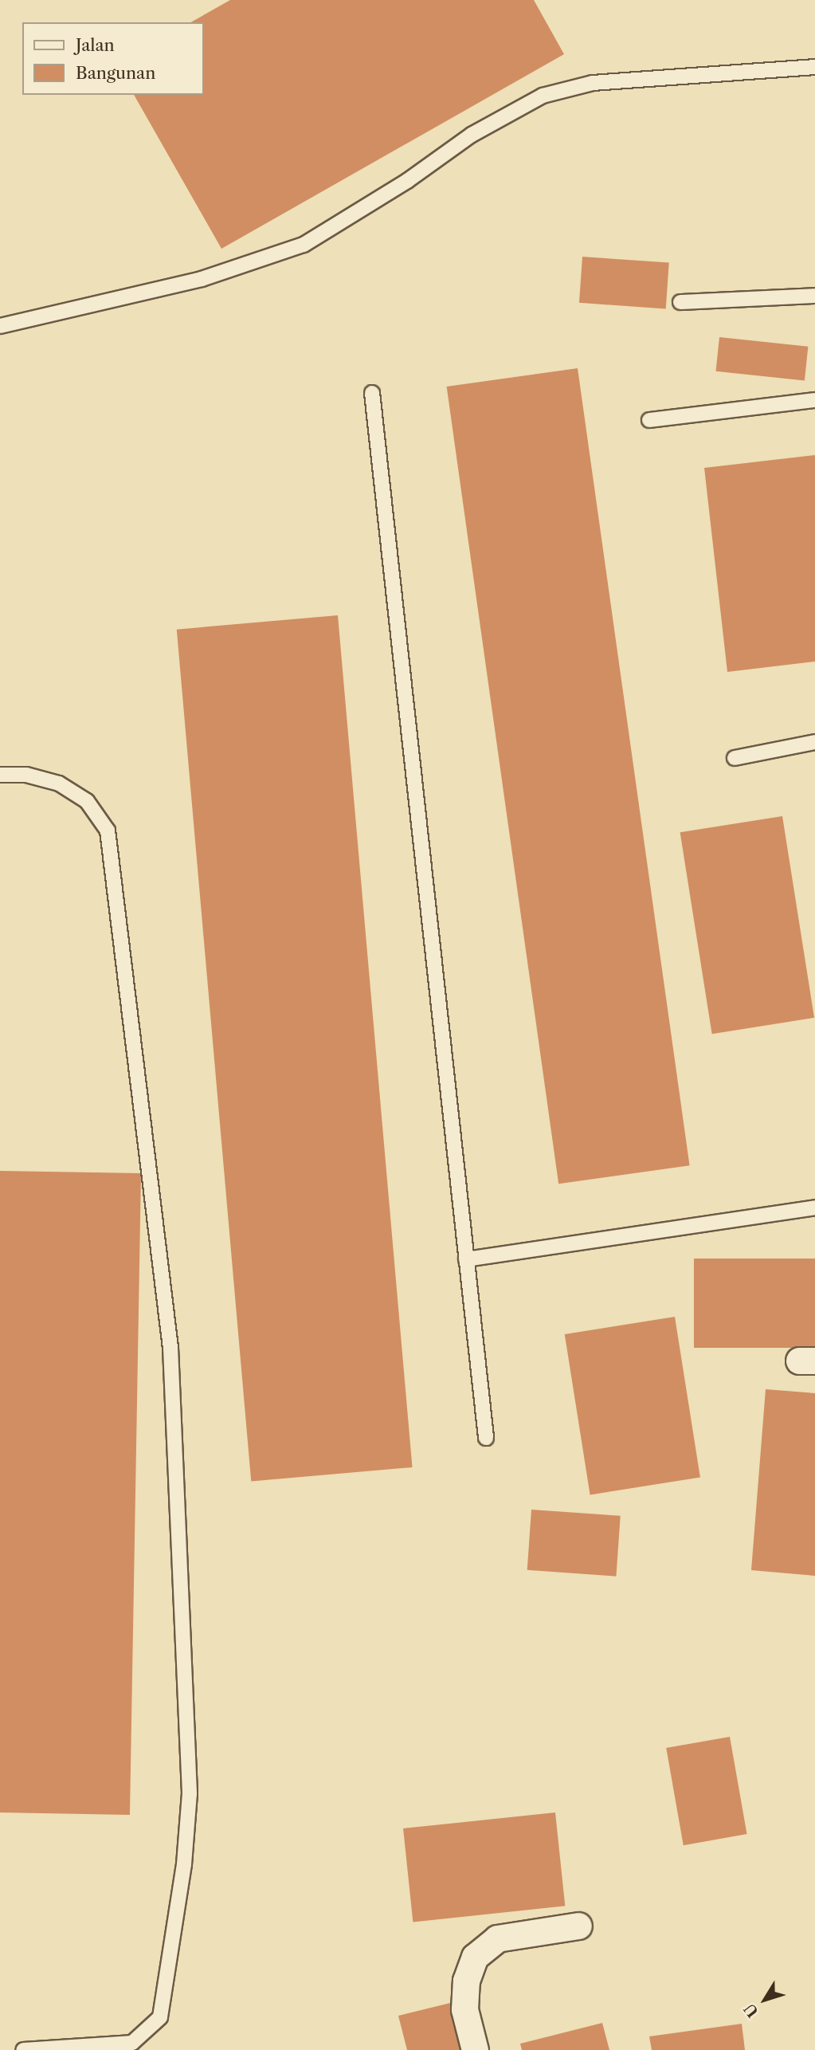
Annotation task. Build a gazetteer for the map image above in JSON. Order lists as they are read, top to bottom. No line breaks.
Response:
{"legend":["Jalan","Bangunan"],"north":"bottom left"}
